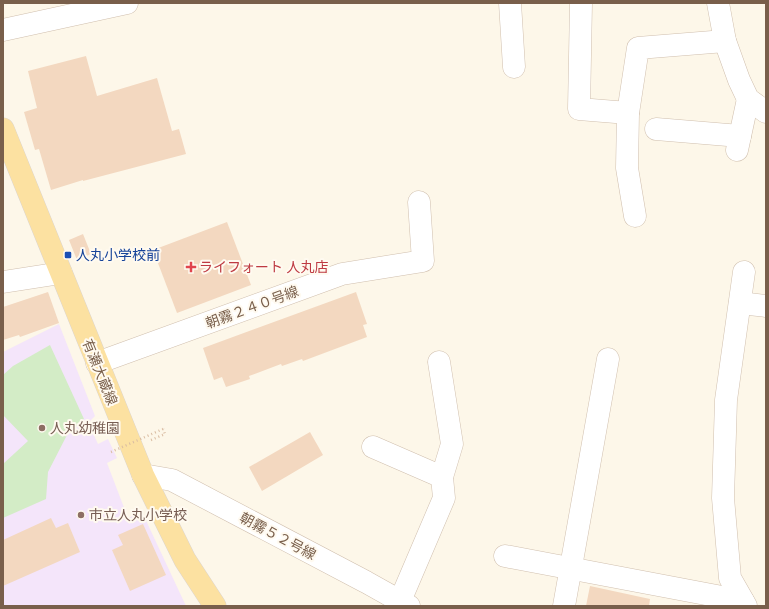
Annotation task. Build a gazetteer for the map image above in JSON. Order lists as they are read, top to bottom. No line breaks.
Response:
{"streets":{"main road":["有瀬大蔵線"],"street":["朝霧２４０号線","朝霧５２号線"]},"crossings":[["朝霧２４０号線","有瀬大蔵線"],["有瀬大蔵線","朝霧５２号線"]],"places":{"transit":["人丸小学校前"],"health":["ライフォート 人丸店"],"other":["人丸幼稚園","市立人丸小学校"]}}
